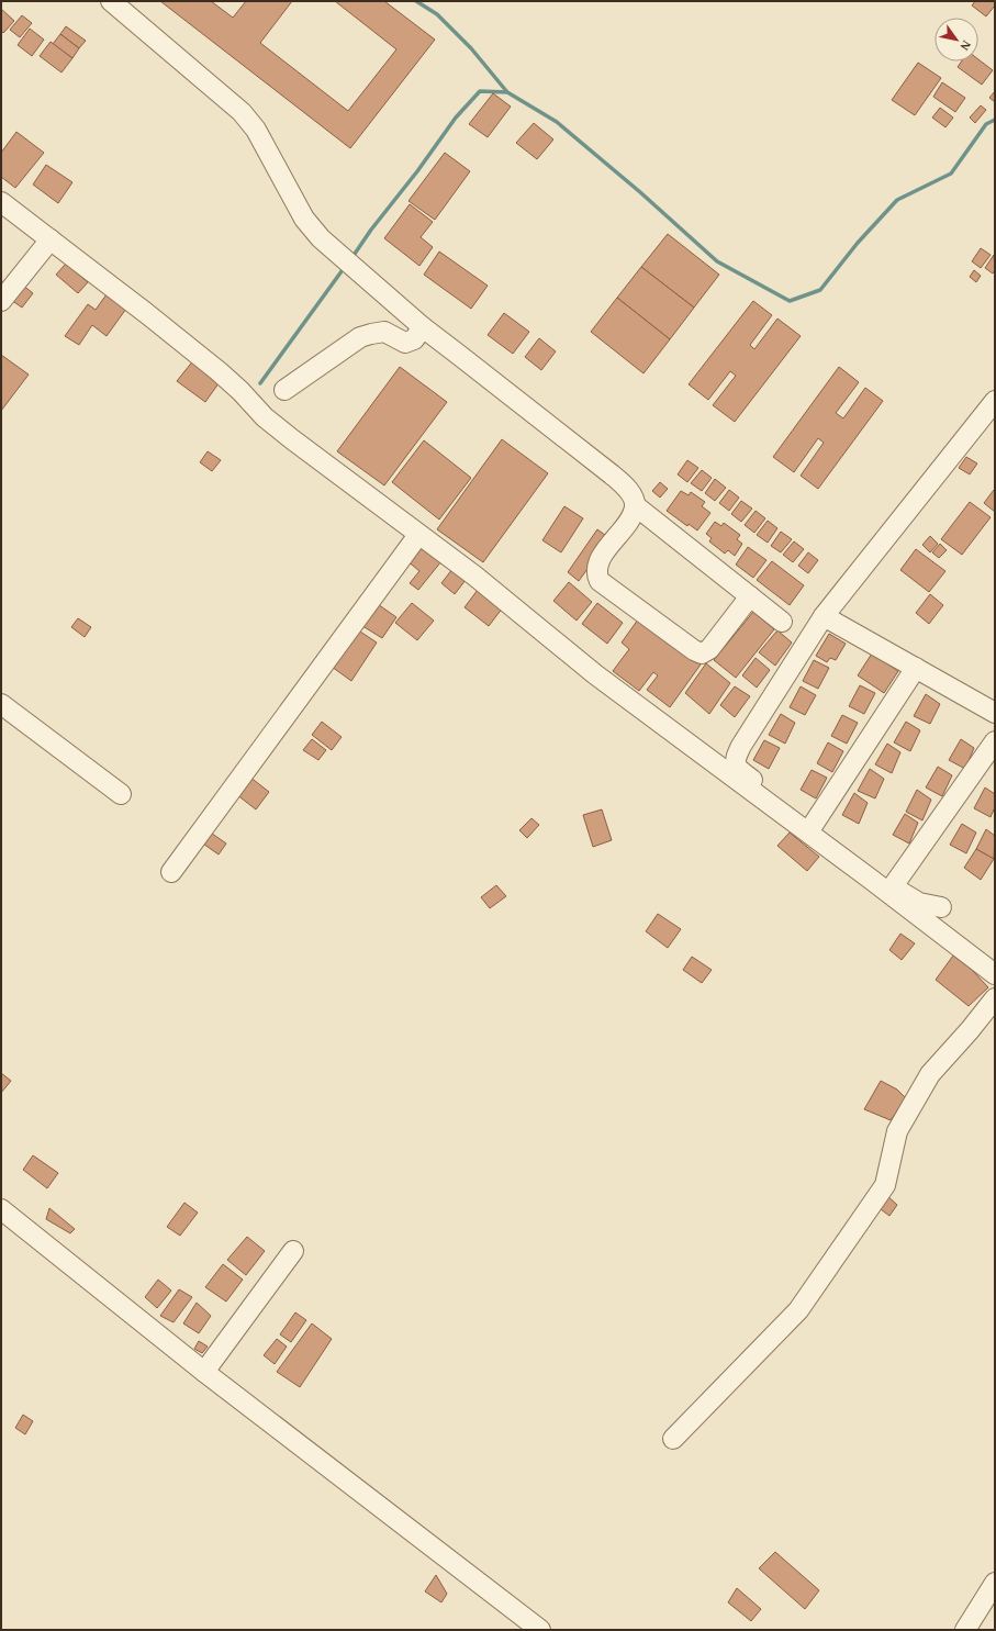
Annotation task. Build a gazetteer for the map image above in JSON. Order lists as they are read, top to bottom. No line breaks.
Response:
{"north":"bottom right"}
